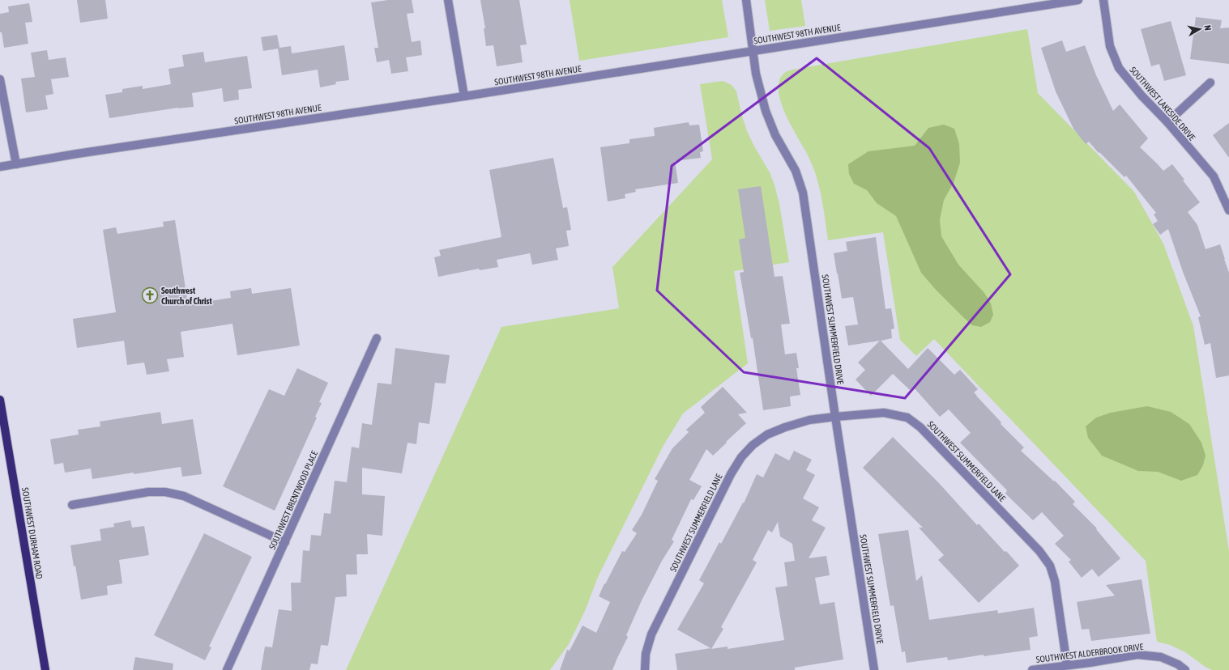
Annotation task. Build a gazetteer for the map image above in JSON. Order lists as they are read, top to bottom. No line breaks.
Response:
{"streets":{"main road":["SOUTHWEST DURHAM ROAD"],"street":["SOUTHWEST 98TH AVENUE","SOUTHWEST LAKESIDE DRIVE","SOUTHWEST SUMMERFIELD DRIVE","SOUTHWEST SUMMERFIELD LANE","SOUTHWEST BRENTWOOD PLACE","SOUTHWEST ALDERBROOK DRIVE"]},"crossings":[["SOUTHWEST 98TH AVENUE","SOUTHWEST SUMMERFIELD DRIVE"],["SOUTHWEST SUMMERFIELD DRIVE","SOUTHWEST SUMMERFIELD LANE"],["SOUTHWEST SUMMERFIELD LANE","SOUTHWEST ALDERBROOK DRIVE"]],"places":{"church":["Southwest Church of Christ"]},"north":"right"}
